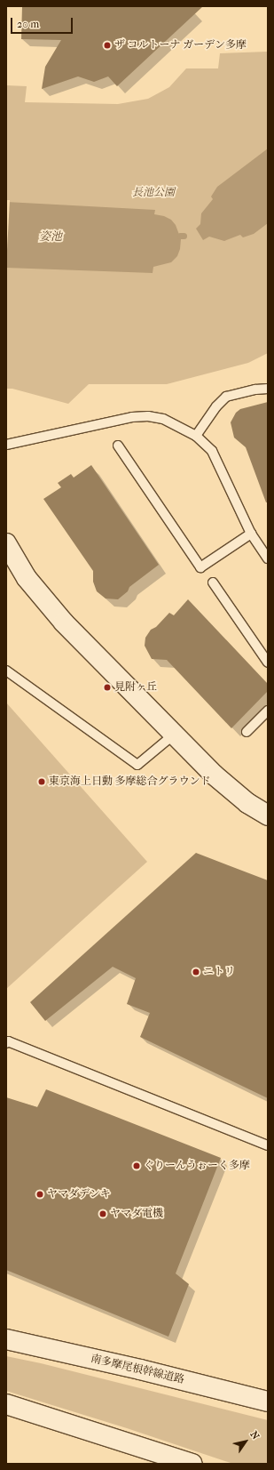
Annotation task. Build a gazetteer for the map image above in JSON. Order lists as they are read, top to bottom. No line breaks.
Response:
{"streets":{"main road":["南多摩尾根幹線道路"]},"water":["姿池"],"parks":["長池公園"],"places":["ザ コルトーナ ガーデン多摩","見附ヶ丘","東京海上日動 多摩総合グラウンド","ニトリ","ぐりーんうぉーく多摩","ヤマダデンキ","ヤマダ電機"],"scale_bar":"20 m","north":"top right"}
